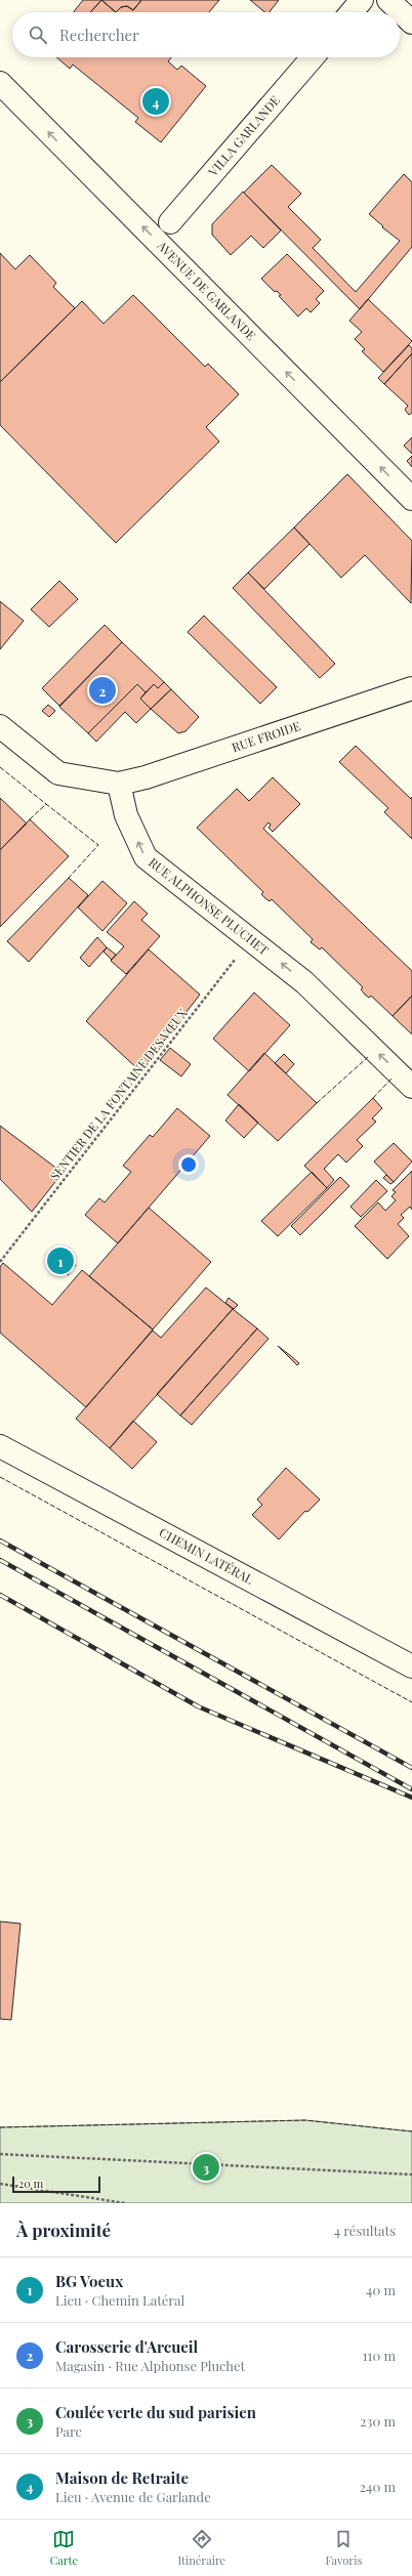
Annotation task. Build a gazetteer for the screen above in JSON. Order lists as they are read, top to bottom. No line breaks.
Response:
{"streets":{"street":["VILLA GARLANDE","AVENUE DE GARLANDE","RUE FROIDE","RUE ALPHONSE PLUCHET","CHEMIN LATÉRAL"],"path":["SENTIER DE LA FONTAINE DES VŒUX"]},"crossings":[["RUE FROIDE","RUE ALPHONSE PLUCHET"],["RUE ALPHONSE PLUCHET","SENTIER DE LA FONTAINE DES VŒUX"]],"one_way":["AVENUE DE GARLANDE","RUE ALPHONSE PLUCHET"],"scale_bar":"20 m","page":{"search":"Rechercher","pins":["4","2","1","3"],"scale":"20 m","heading":["À proximité","4 résultats"],"list":[{"mark":"1","name":"BG Voeux","note":"Lieu · Chemin Latéral","value":"40 m"},{"mark":"2","name":"Carosserie d'Arcueil","note":"Magasin · Rue Alphonse Pluchet","value":"110 m"},{"mark":"3","name":"Coulée verte du sud parisien","note":"Parc","value":"230 m"},{"mark":"4","name":"Maison de Retraite","note":"Lieu · Avenue de Garlande","value":"240 m"}],"nav":["Carte","Itinéraire","Favoris"]}}
